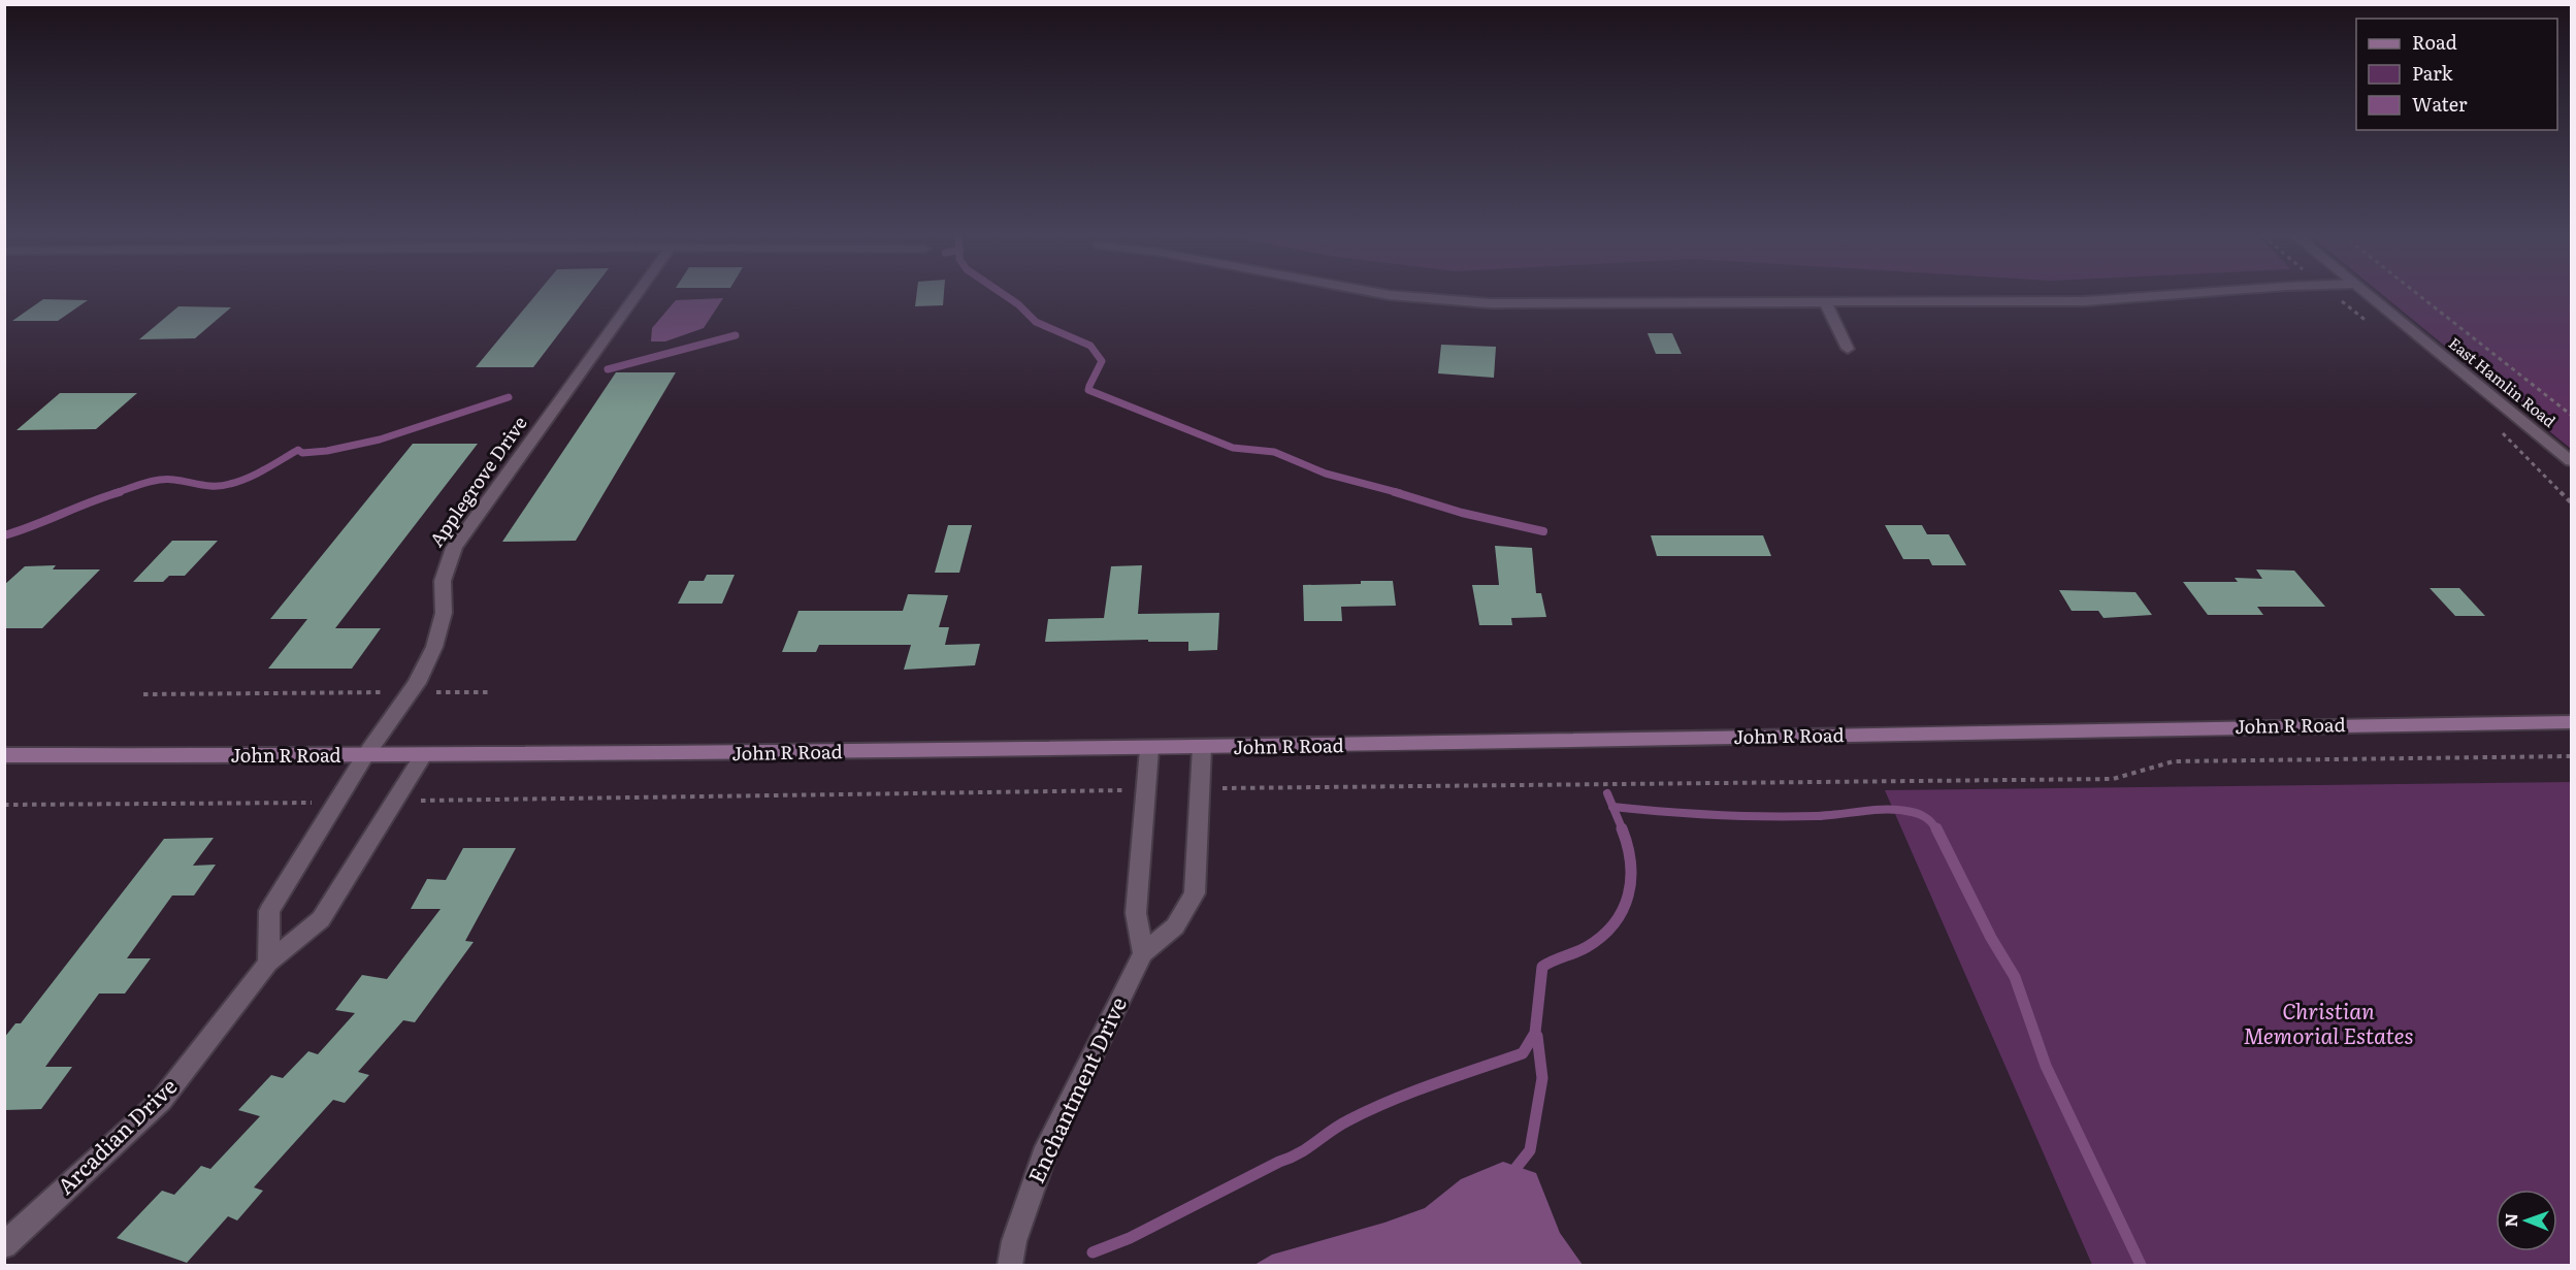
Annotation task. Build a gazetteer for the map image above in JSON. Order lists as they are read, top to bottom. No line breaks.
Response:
{"streets":{"main road":["John R Road"],"street":["East Hamlin Road","Applegrove Drive","Enchantment Drive","Arcadian Drive"]},"crossings":[["Applegrove Drive","John R Road"],["John R Road","Enchantment Drive"],["John R Road","Arcadian Drive"]],"parks":["Christian Memorial Estates"],"legend":["Road","Park","Water"],"north":"left"}
